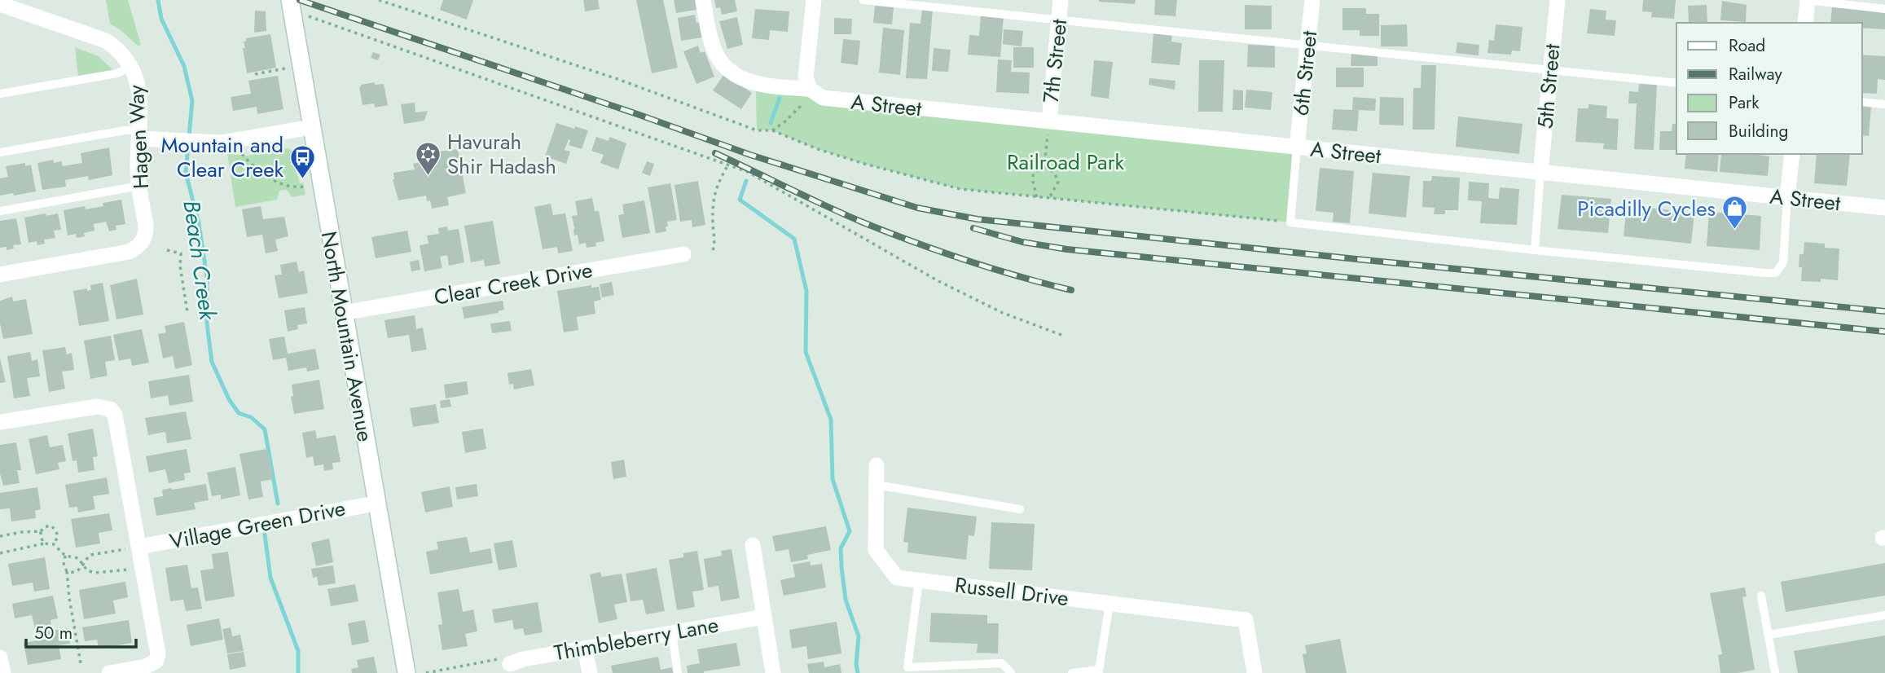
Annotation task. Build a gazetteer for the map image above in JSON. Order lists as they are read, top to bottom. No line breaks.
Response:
{"streets":{"street":["7th Street","6th Street","5th Street","A Street","Hagen Way","Clear Creek Drive","North Mountain Avenue","Village Green Drive","Russell Drive","Thimbleberry Lane"]},"crossings":[["7th Street","A Street"],["6th Street","A Street"],["5th Street","A Street"],["Clear Creek Drive","North Mountain Avenue"],["North Mountain Avenue","Village Green Drive"]],"water":["Beach Creek"],"parks":["Railroad Park"],"places":{"synagogue":["Havurah Shir Hadash"],"bus stop":["Mountain and Clear Creek"],"shop":["Picadilly Cycles"]},"legend":["Road","Railway","Park","Building"],"scale_bar":"50 m"}
